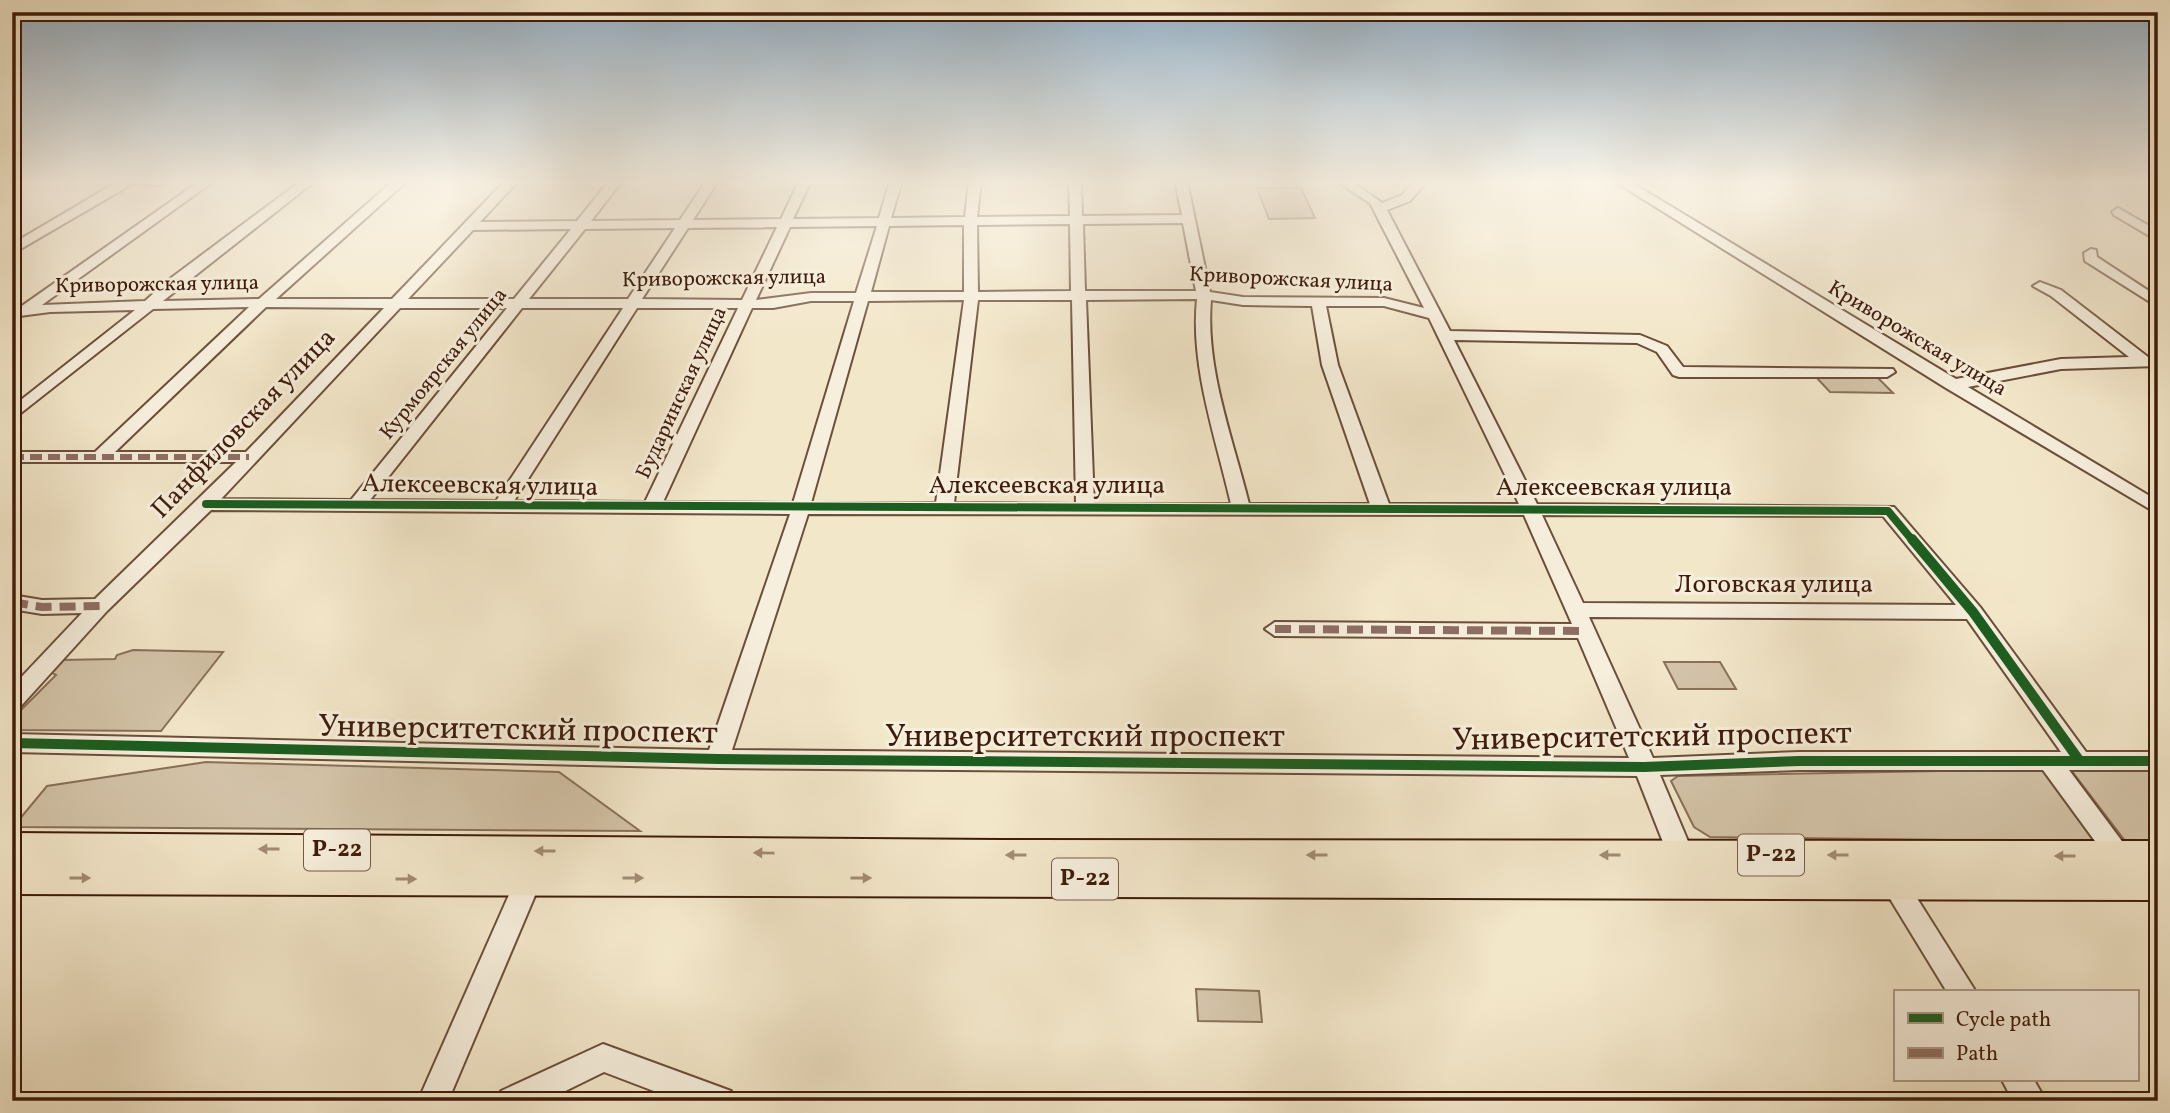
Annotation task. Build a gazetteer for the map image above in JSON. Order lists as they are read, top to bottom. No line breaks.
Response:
{"streets":{"highway":["Р-22"],"street":["Криворожская улица","Курмоярская улица","Бударинская улица","Панфиловская улица","Алексеевская улица","Логовская улица","Университетский проспект"]},"crossings":[["Криворожская улица","Курмоярская улица"],["Криворожская улица","Бударинская улица"],["Криворожская улица","Панфиловская улица"],["Курмоярская улица","Алексеевская улица"],["Бударинская улица","Алексеевская улица"],["Панфиловская улица","Алексеевская улица"],["Алексеевская улица","Логовская улица"]],"legend":["Cycle path","Path"]}
